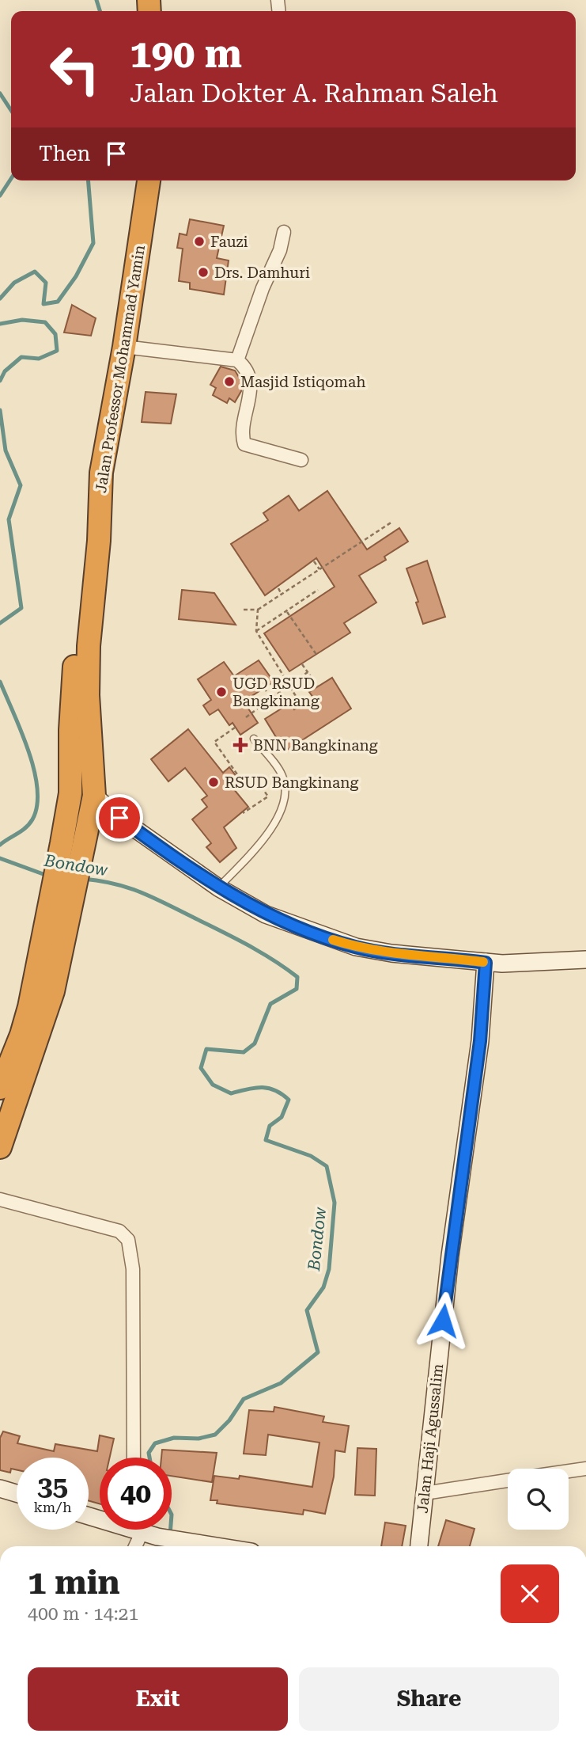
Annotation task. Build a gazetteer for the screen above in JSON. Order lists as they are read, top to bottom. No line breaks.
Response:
{"streets":{"highway":["Jalan Professor Mohammad Yamin"],"street":["Jalan Haji Agussalim"]},"water":["Bondow"],"places":{"other":["Fauzi","Drs. Damhuri","Masjid Istiqomah","UGD RSUD Bangkinang","RSUD Bangkinang"],"health":["BNN Bangkinang"]},"page":{"turn":["190 m","Jalan Dokter A. Rahman Saleh"],"then":"Then","speed":"35 km/h","limit":"40","heading":["1 min","400 m · 14:21"],"buttons":["Exit","Share"]}}
